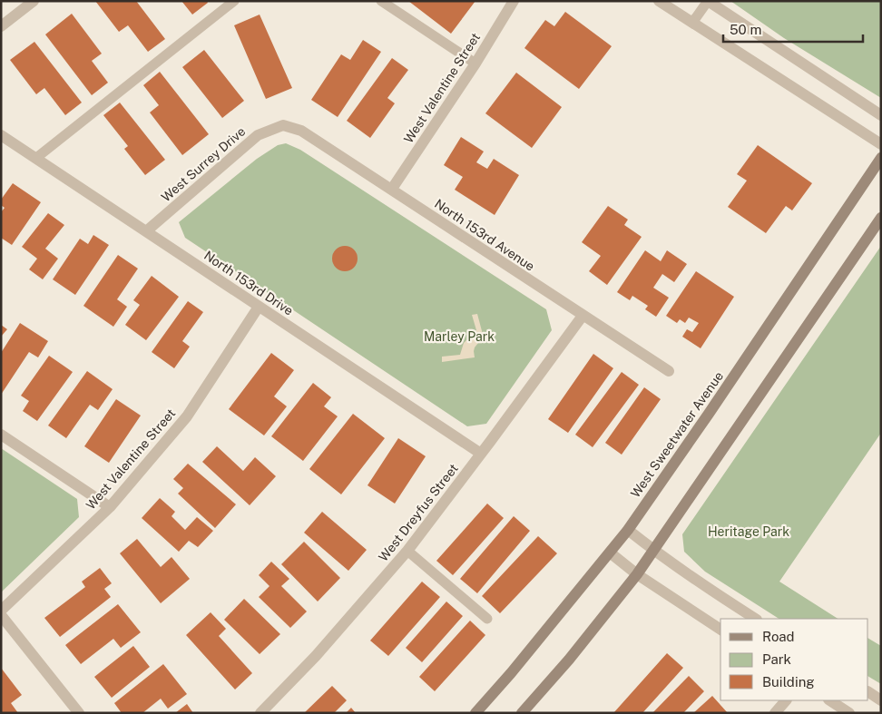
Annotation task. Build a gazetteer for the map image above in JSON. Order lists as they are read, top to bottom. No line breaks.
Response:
{"streets":{"street":["West Valentine Street","West Surrey Drive","North 153rd Avenue","North 153rd Drive","West Sweetwater Avenue","West Dreyfus Street"]},"crossings":[["West Valentine Street","North 153rd Avenue"],["West Valentine Street","North 153rd Drive"],["West Surrey Drive","North 153rd Avenue"],["West Surrey Drive","North 153rd Drive"],["North 153rd Avenue","West Dreyfus Street"],["North 153rd Drive","West Dreyfus Street"]],"parks":["Marley Park","Heritage Park"],"legend":["Road","Park","Building"],"scale_bar":"50 m"}
